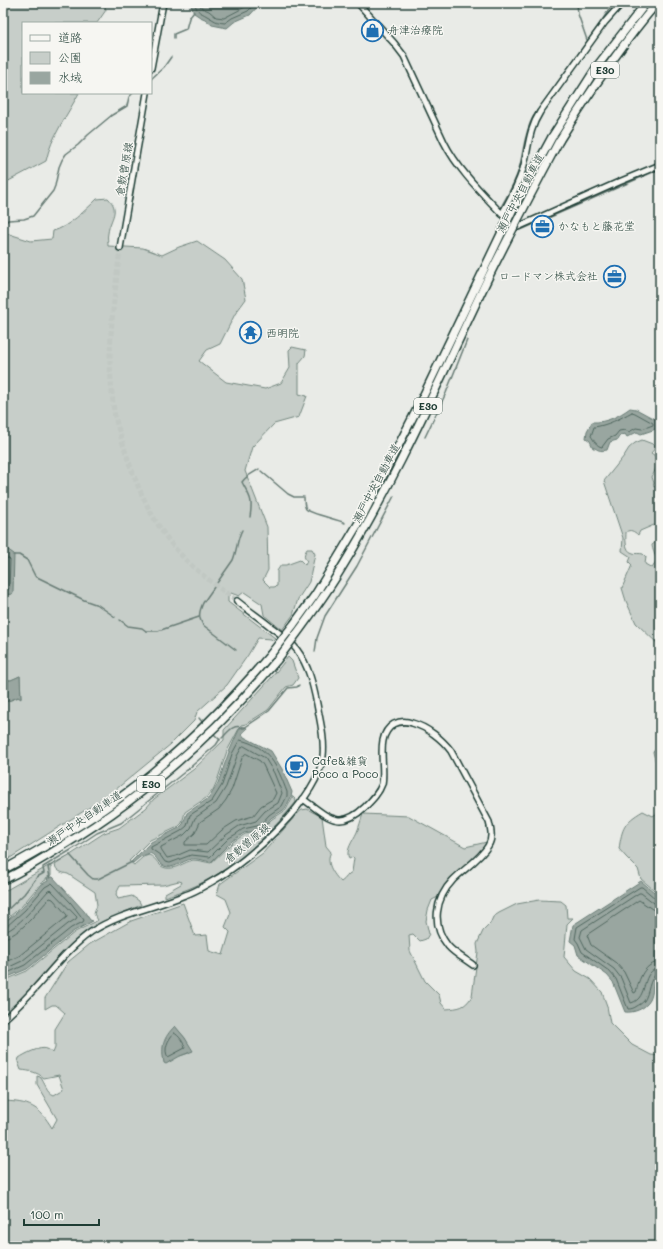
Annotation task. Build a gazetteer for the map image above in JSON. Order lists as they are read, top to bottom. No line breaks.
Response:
{"streets":{"highway":["E30","瀬戸中央自動車道"],"street":["倉敷曽原線"]},"places":{"shop":["舟津治療院"],"office":["かなもと藤花堂","ロードマン株式会社"],"temple":["西明院"],"cafe":["Cafe&雑貨 Poco a Poco"]},"legend":["道路","公園","水域"],"scale_bar":"100 m"}
